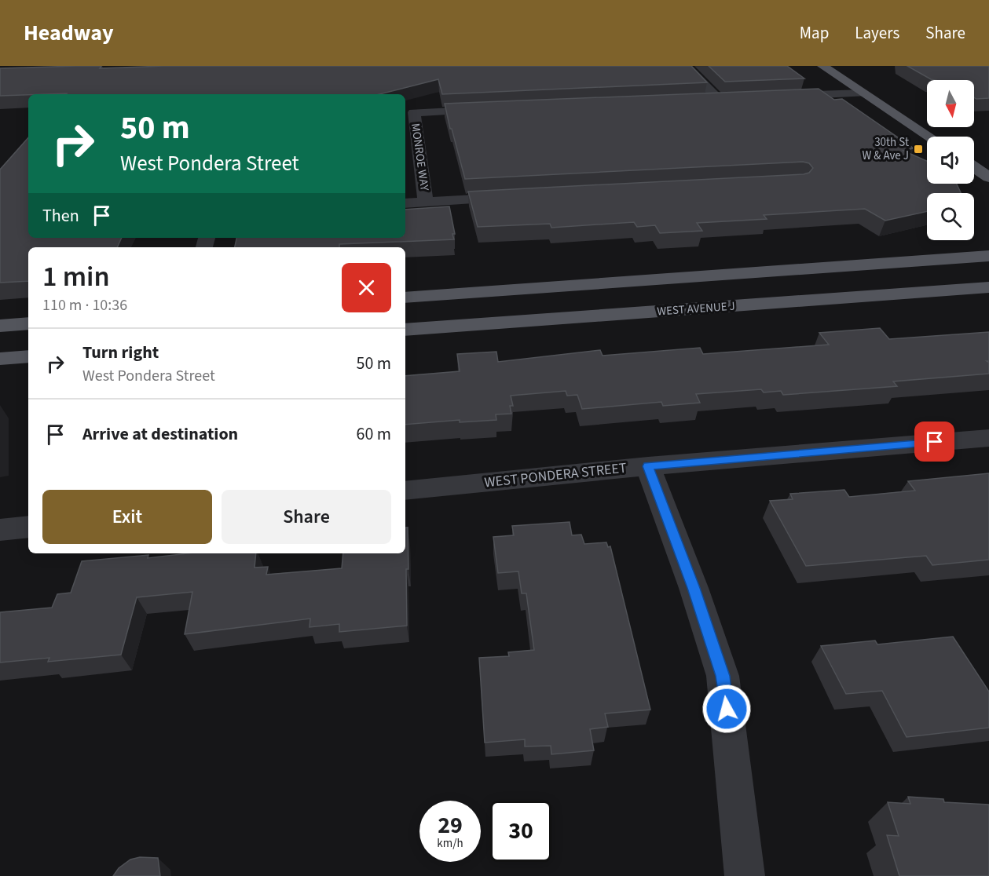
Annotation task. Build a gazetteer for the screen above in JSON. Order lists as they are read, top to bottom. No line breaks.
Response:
{"streets":{"main road":["WEST AVENUE J"],"street":["MONROE WAY","WEST PONDERA STREET"]},"places":{"transit":["30th St W & Ave J"]},"north":"bottom","page":{"header":"Headway","nav":["Map","Layers","Share"],"turn":["50 m","West Pondera Street"],"then":"Then","heading":["1 min","110 m · 10:36"],"list":[{"name":"Turn right","note":"West Pondera Street","value":"50 m"},{"name":"Arrive at destination","value":"60 m"}],"buttons":["Exit","Share"],"speed":"29 km/h","limit":"30"}}
